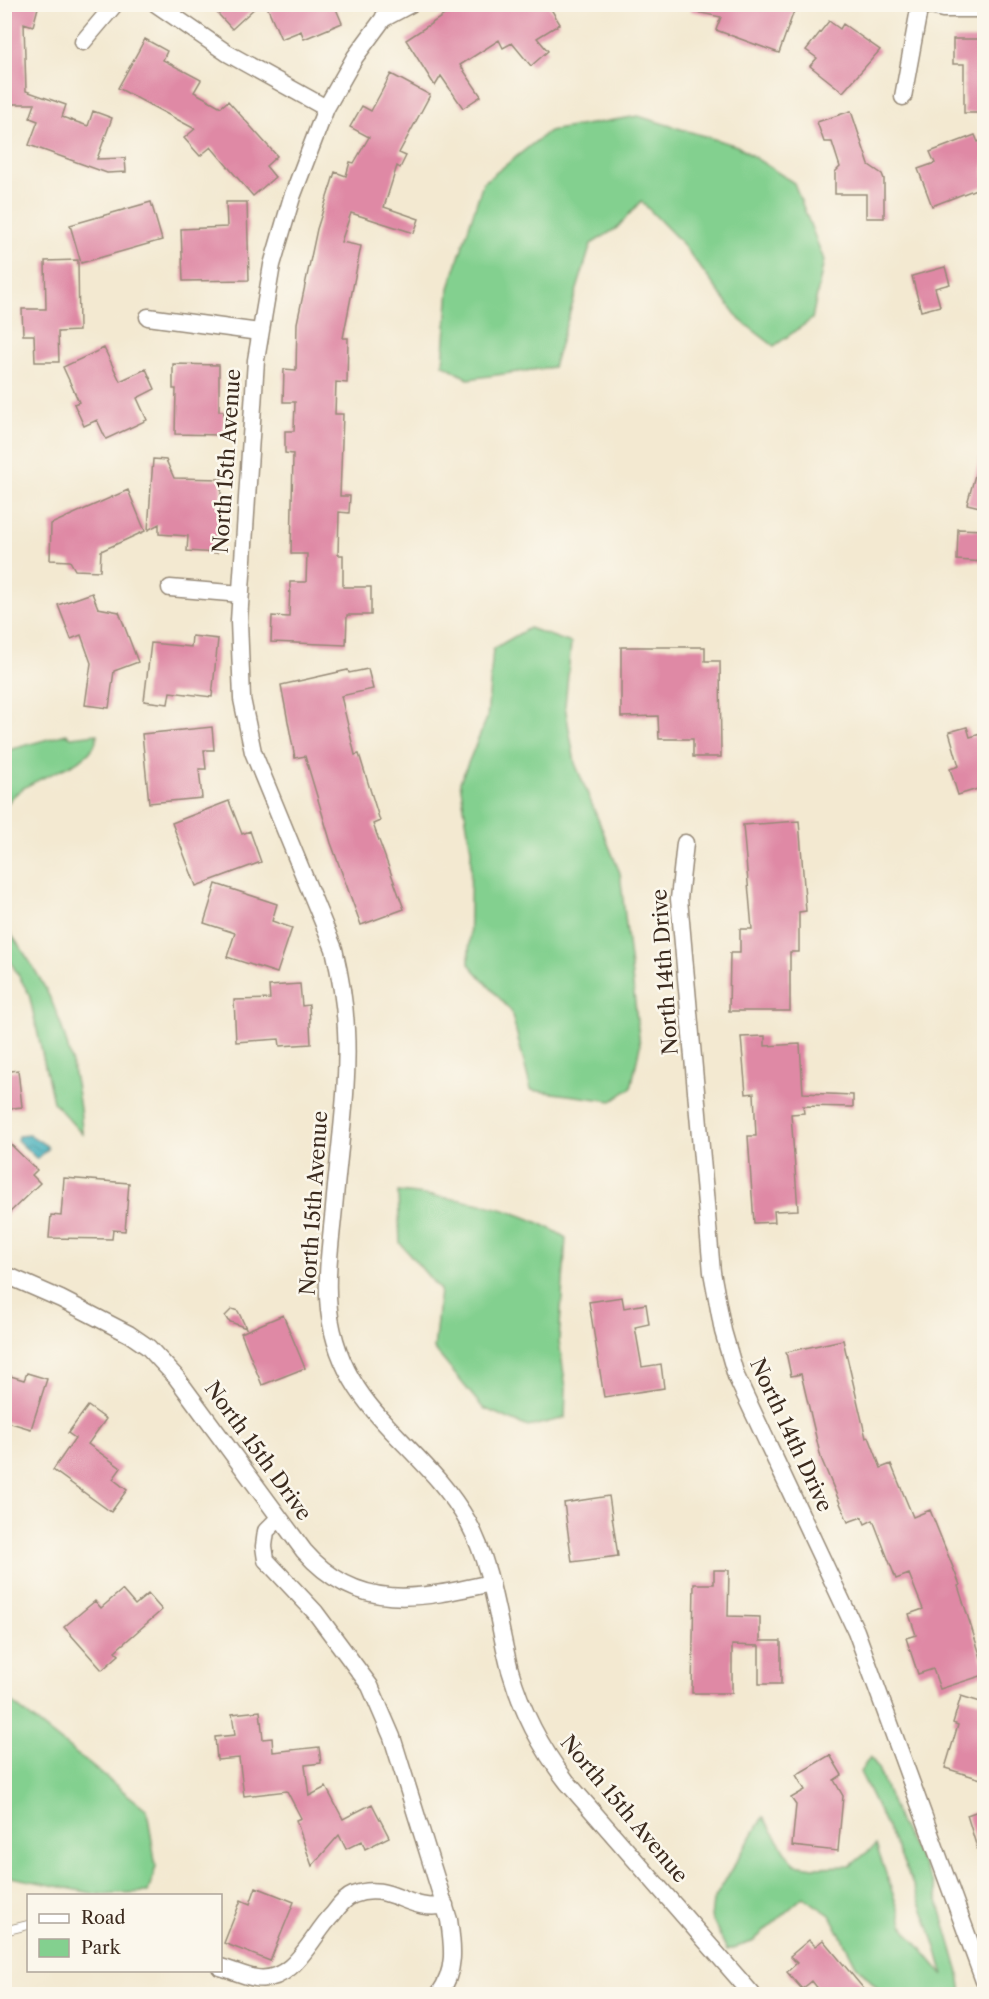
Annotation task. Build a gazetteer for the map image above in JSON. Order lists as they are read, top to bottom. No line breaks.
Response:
{"streets":{"street":["North 15th Avenue","North 14th Drive","North 15th Drive"]},"crossings":[["North 15th Avenue","North 15th Drive"]],"legend":["Road","Park"]}
